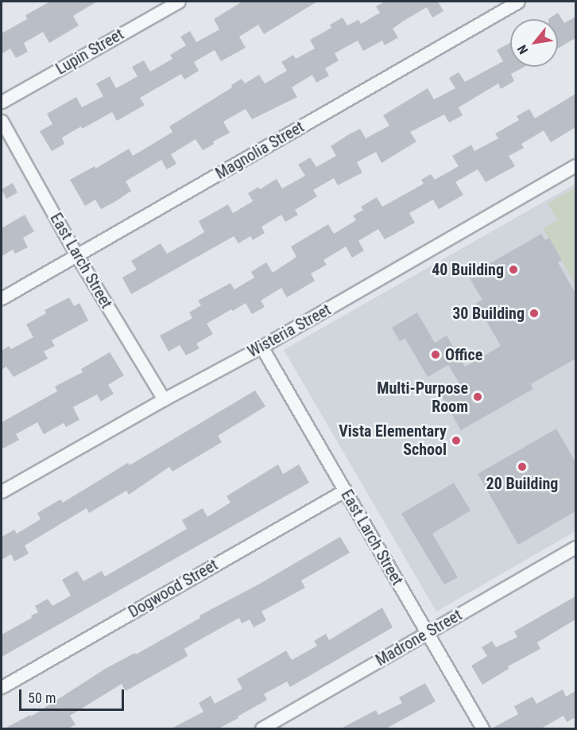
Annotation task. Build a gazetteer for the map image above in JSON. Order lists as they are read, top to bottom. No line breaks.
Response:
{"streets":{"street":["Lupin Street","Magnolia Street","East Larch Street","Wisteria Street","Dogwood Street","Madrone Street"]},"crossings":[["Magnolia Street","East Larch Street"],["East Larch Street","Wisteria Street"],["East Larch Street","Dogwood Street"],["East Larch Street","Madrone Street"]],"places":["40 Building","30 Building","Office","Multi-Purpose Room","Vista Elementary School","20 Building"],"scale_bar":"50 m","north":"bottom left"}
